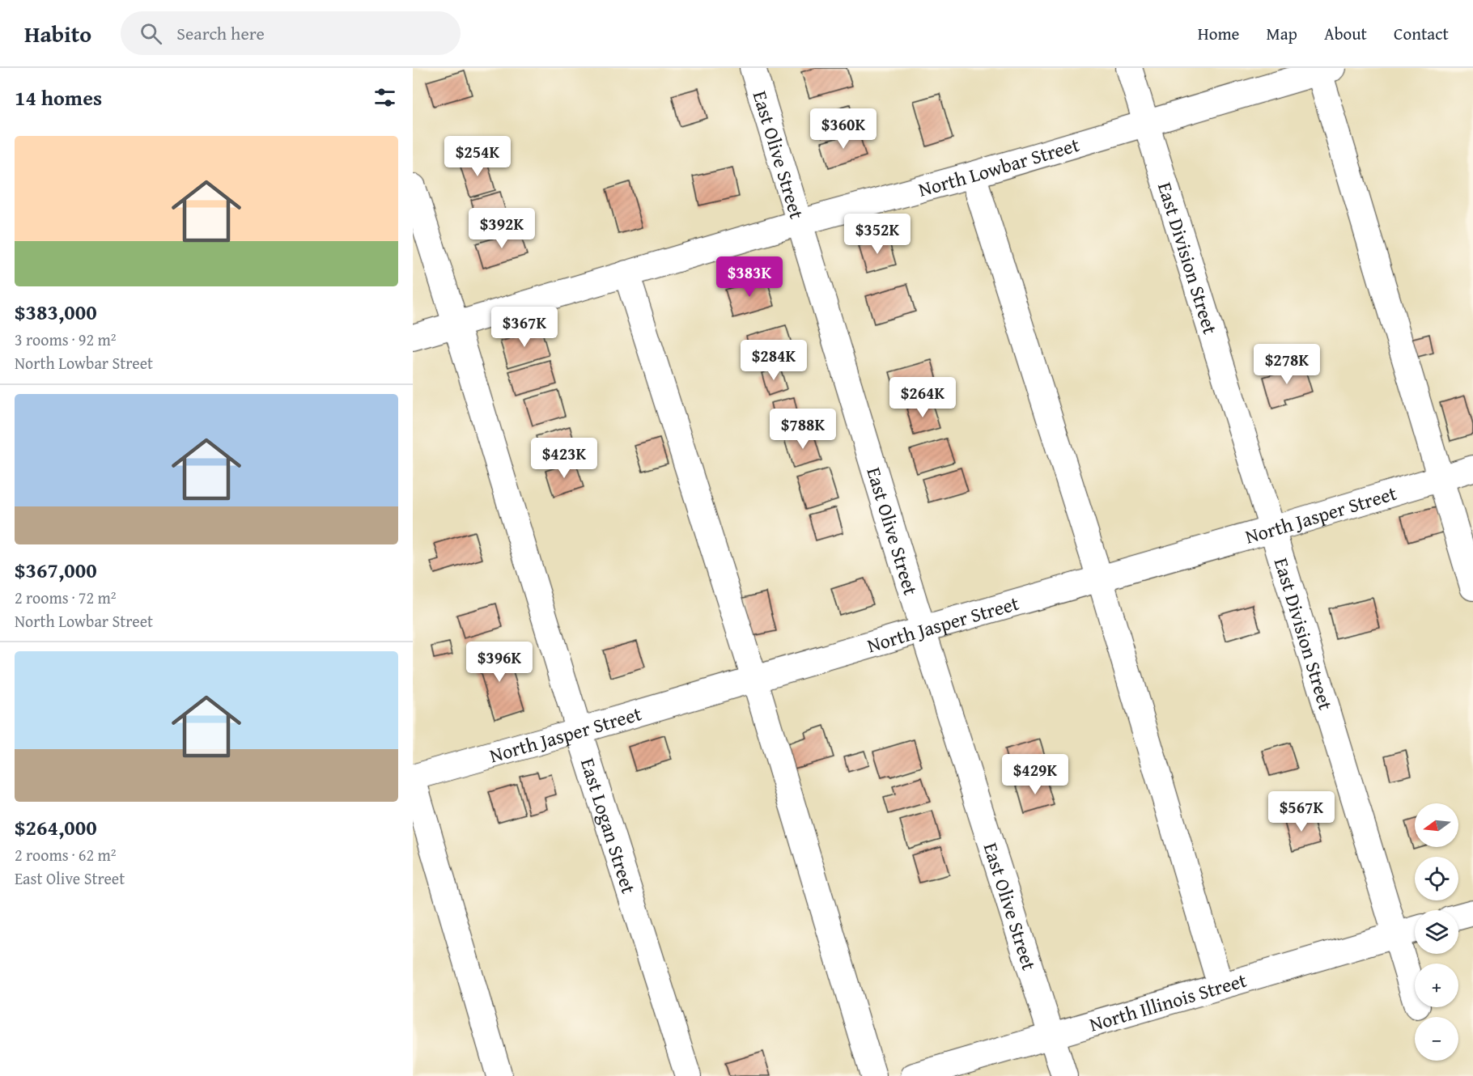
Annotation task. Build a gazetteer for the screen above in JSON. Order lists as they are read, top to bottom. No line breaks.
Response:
{"streets":{"street":["East Olive Street","North Lowbar Street","East Division Street","North Jasper Street","East Logan Street","North Illinois Street"]},"crossings":[["East Olive Street","North Lowbar Street"],["East Olive Street","North Jasper Street"],["East Olive Street","North Illinois Street"],["North Lowbar Street","East Division Street"],["North Lowbar Street","East Logan Street"],["East Division Street","North Jasper Street"],["East Division Street","North Illinois Street"],["North Jasper Street","East Logan Street"]],"north":"left","page":{"header":"Habito","search":"Search here","nav":["Home","Map","About","Contact"],"heading":"14 homes","price":["$360K","$254K","$392K","$352K","$383K","$367K","$284K","$278K","$264K","$788K","$423K","$396K","$429K","$567K"],"list":[{"name":"$383,000","note":"3 rooms · 92 m² · North Lowbar Street"},{"name":"$367,000","note":"2 rooms · 72 m² · North Lowbar Street"},{"name":"$264,000","note":"2 rooms · 62 m² · East Olive Street"}],"map_buttons":["+","−"]}}
